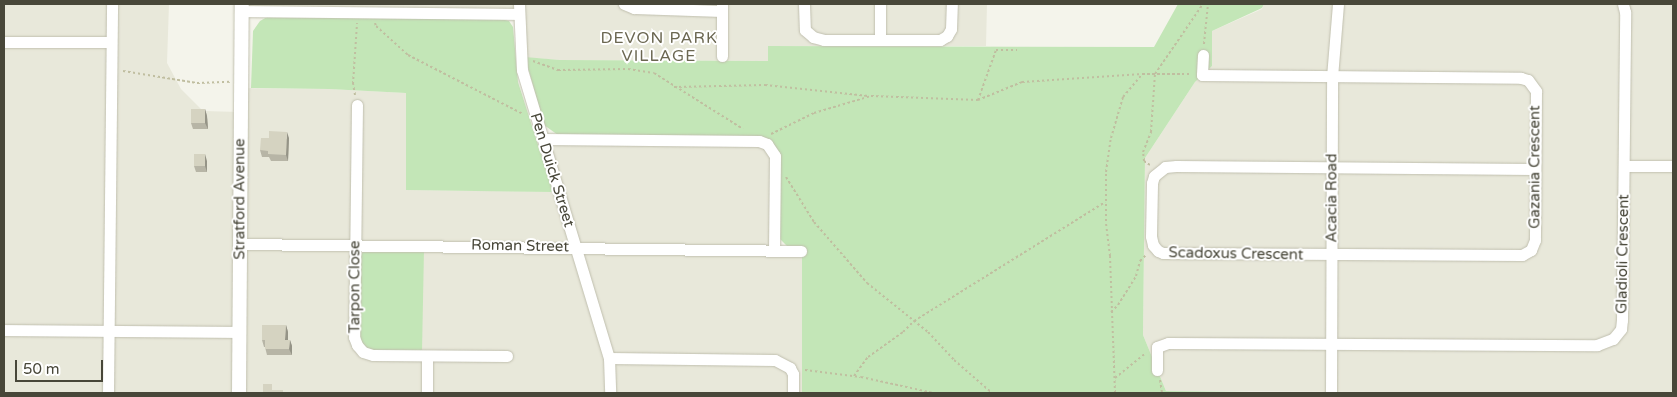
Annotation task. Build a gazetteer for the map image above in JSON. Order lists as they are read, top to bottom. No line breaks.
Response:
{"streets":{"street":["Gazania Crescent","Pen Duick Street","Acacia Road","Stratford Avenue","Roman Street","Scadoxus Crescent","Gladioli Crescent","Tarpon Close"]},"crossings":[["Gazania Crescent","Acacia Road"],["Gazania Crescent","Scadoxus Crescent"],["Pen Duick Street","Roman Street"],["Acacia Road","Scadoxus Crescent"],["Acacia Road","Gladioli Crescent"],["Stratford Avenue","Roman Street"],["Roman Street","Tarpon Close"]],"districts":["DEVON PARK VILLAGE"],"scale_bar":"50 m"}
